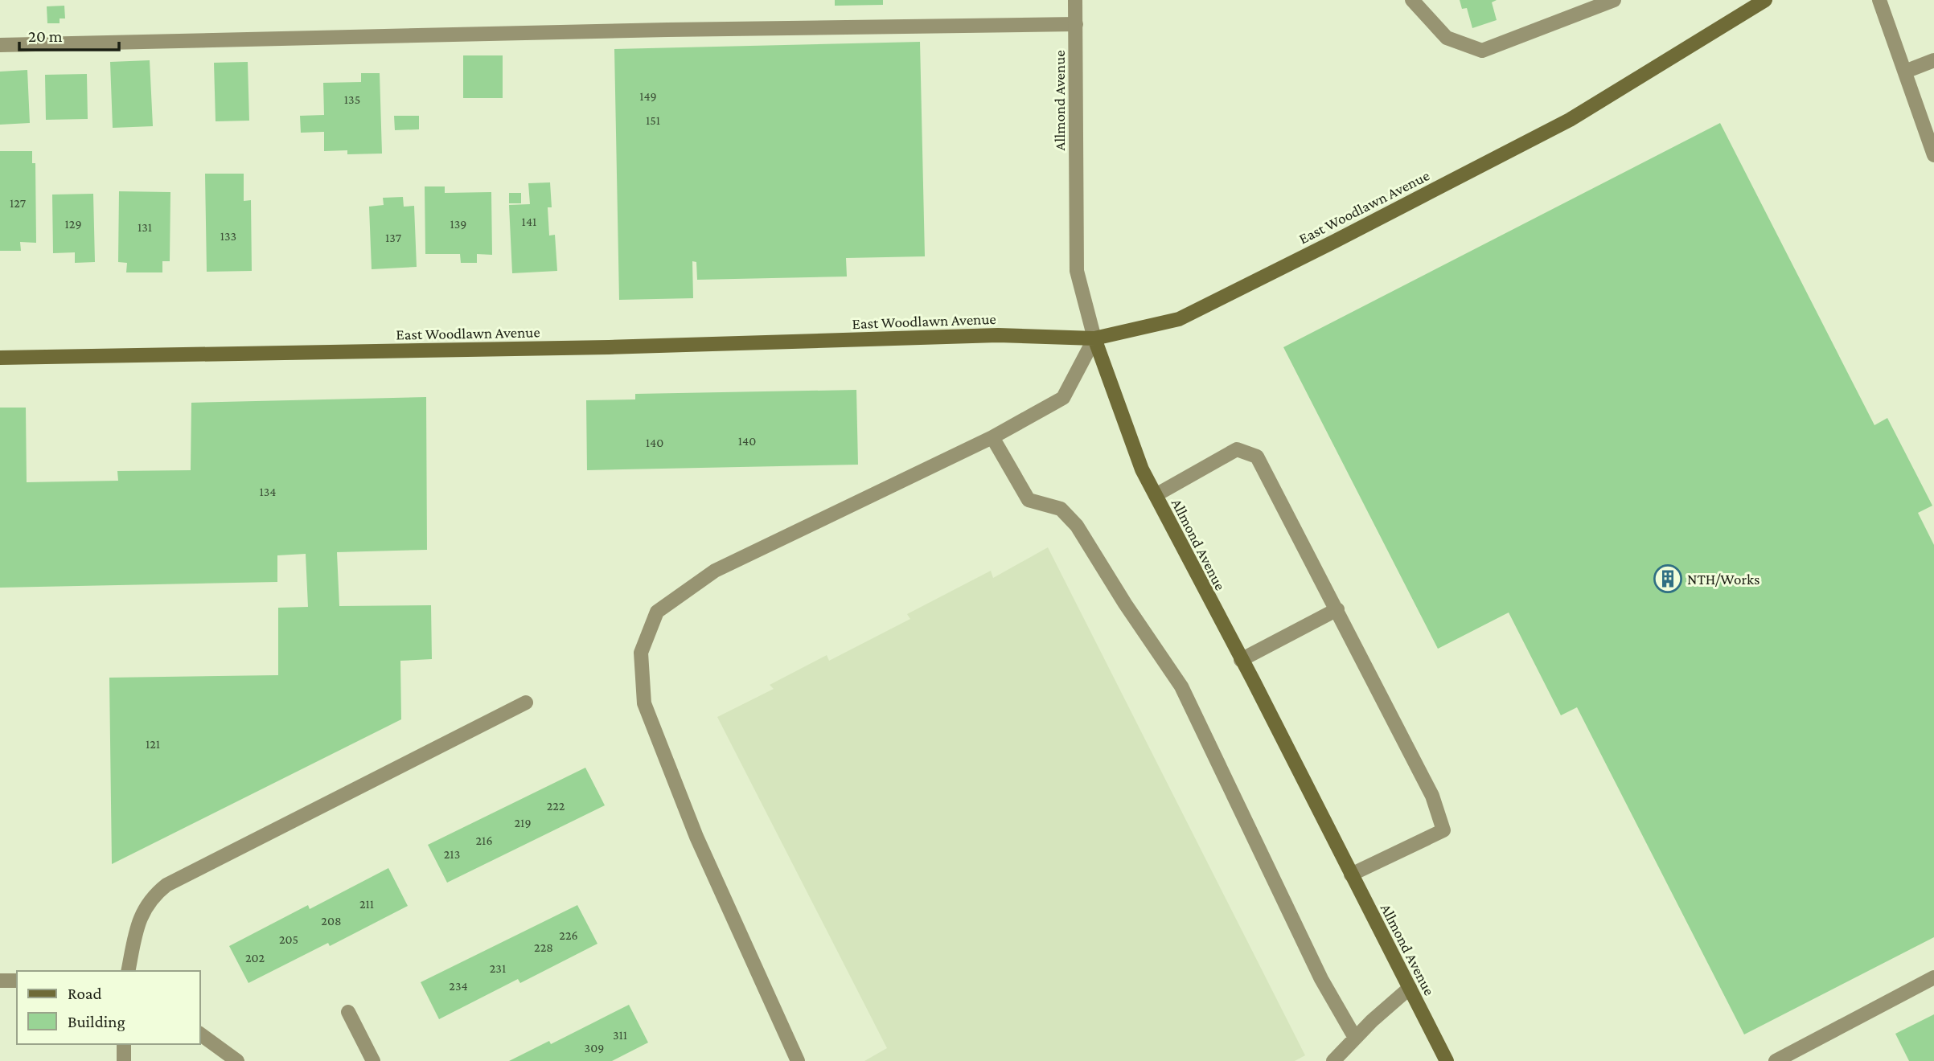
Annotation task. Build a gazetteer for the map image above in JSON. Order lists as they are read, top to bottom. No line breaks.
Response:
{"streets":{"main road":["Allmond Avenue","East Woodlawn Avenue"]},"crossings":[["Allmond Avenue","East Woodlawn Avenue"]],"places":{"building":["NTH/Works"]},"house_numbers":["149","135","151","127","141","129","139","131","133","137","140","140","134","121","222","219","216","213","211","208","226","205","228","202","231","234","311","309"],"legend":["Road","Building"],"scale_bar":"20 m"}
